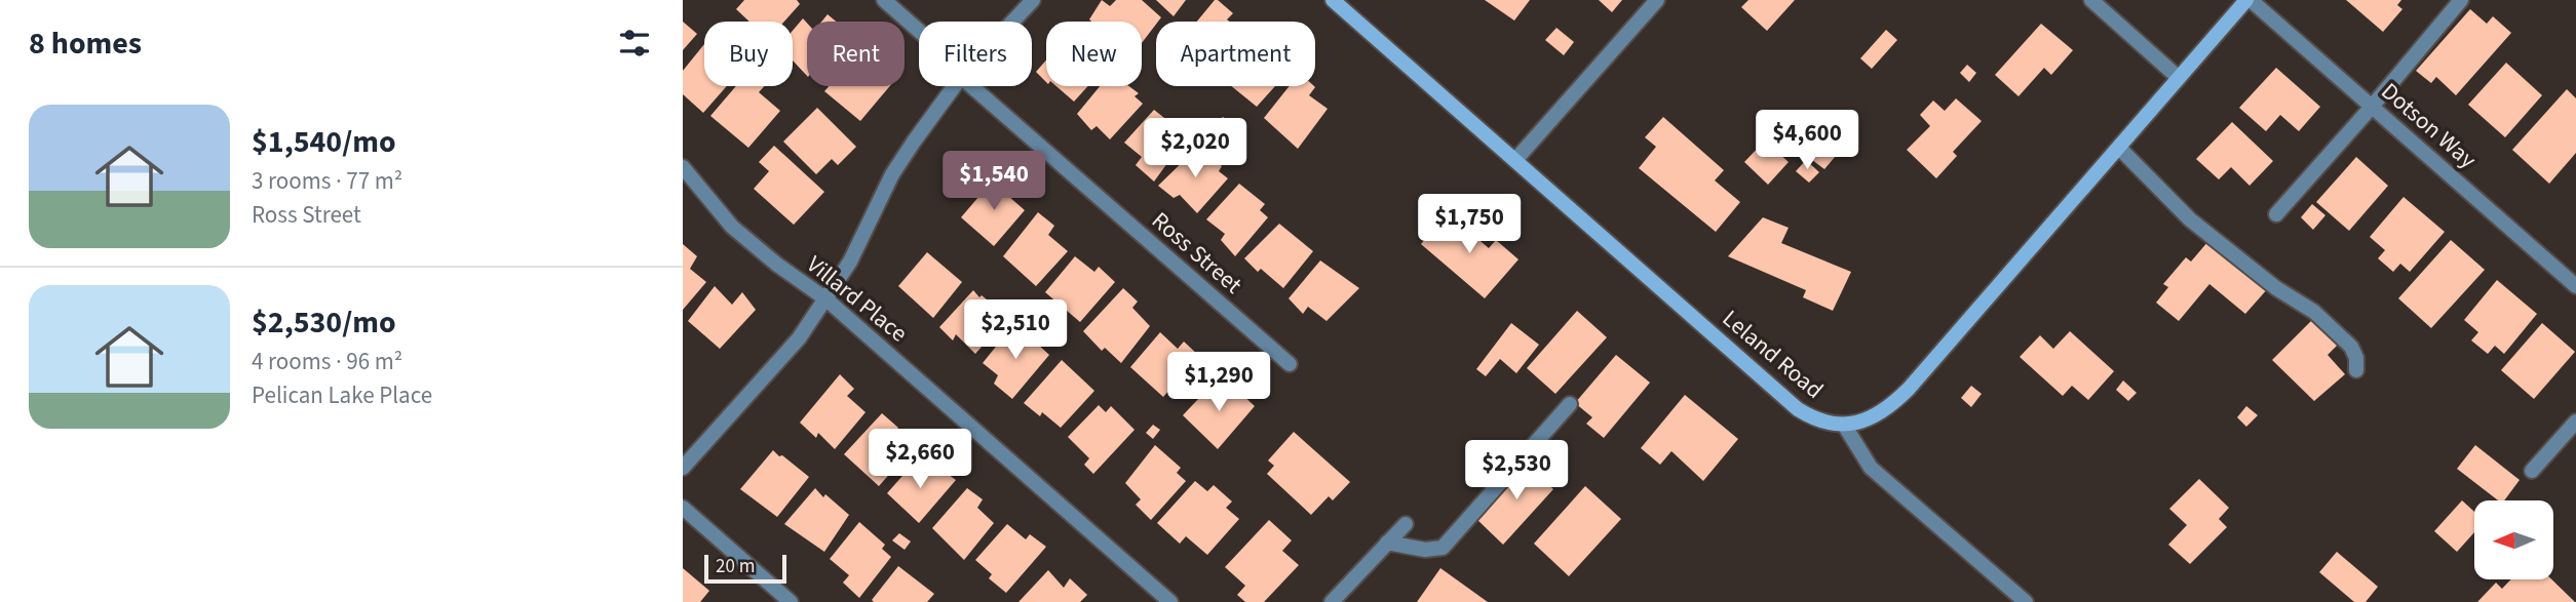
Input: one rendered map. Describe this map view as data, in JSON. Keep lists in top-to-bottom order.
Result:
{
  "streets": {
    "street": [
      "Dotson Way",
      "Ross Street",
      "Villard Place",
      "Leland Road"
    ]
  },
  "scale_bar": "20 m",
  "north": "left",
  "page": {
    "heading": "8 homes",
    "chip": [
      "Buy",
      "Rent",
      "Filters",
      "New",
      "Apartment"
    ],
    "list": [
      {
        "name": "$1,540/mo",
        "note": "3 rooms · 77 m² · Ross Street"
      },
      {
        "name": "$2,530/mo",
        "note": "4 rooms · 96 m² · Pelican Lake Place"
      }
    ],
    "price": [
      "$4,600",
      "$2,020",
      "$1,540",
      "$1,750",
      "$2,510",
      "$1,290",
      "$2,660",
      "$2,530"
    ],
    "scale": "20 m"
  }
}
